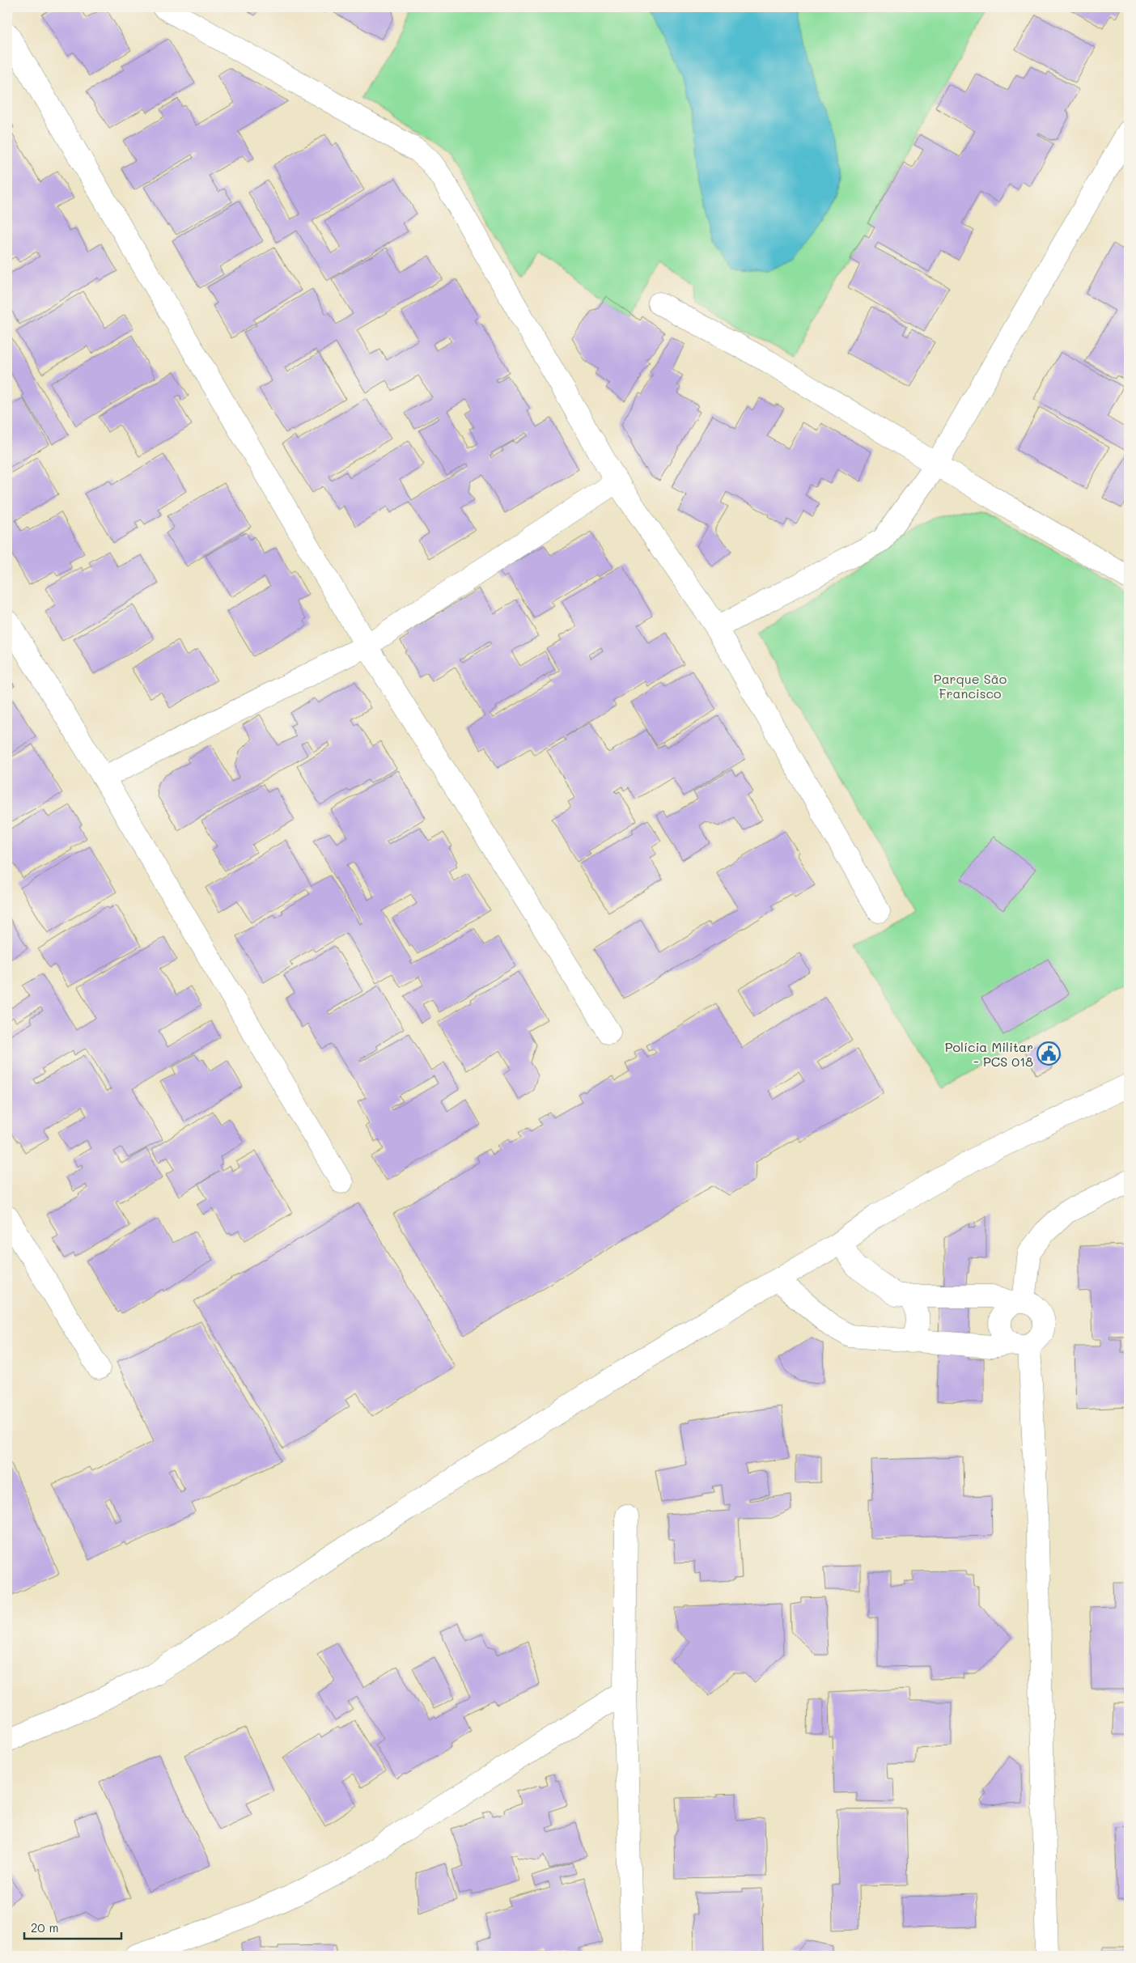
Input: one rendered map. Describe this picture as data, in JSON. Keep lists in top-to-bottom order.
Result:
{
  "parks": ["Parque São Francisco"],
  "places": {
    "public building": ["Polícia Militar - PCS 018"]
  },
  "scale_bar": "20 m"
}
